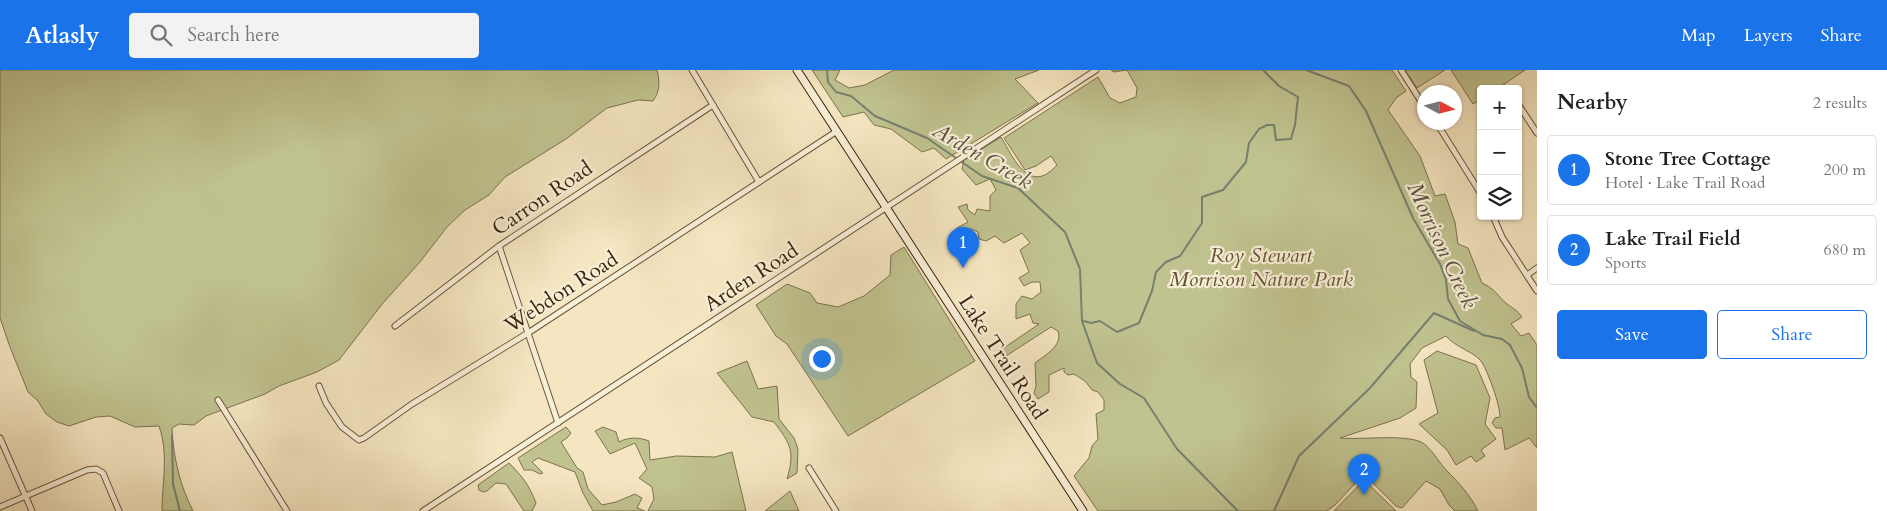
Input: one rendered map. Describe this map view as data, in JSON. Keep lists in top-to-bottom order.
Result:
{
  "streets": {
    "street": [
      "Carron Road",
      "Arden Road",
      "Webdon Road",
      "Lake Trail Road"
    ]
  },
  "crossings": [
    ["Arden Road", "Lake Trail Road"],
    ["Webdon Road", "Lake Trail Road"]
  ],
  "water": ["Arden Creek", "Morrison Creek"],
  "parks": ["Roy Stewart Morrison Nature Park"],
  "north": "right",
  "page": {
    "header": "Atlasly",
    "search": "Search here",
    "nav": ["Map", "Layers", "Share"],
    "heading": ["Nearby", "2 results"],
    "map_buttons": ["+", "−"],
    "list": [
      {
        "mark": "1",
        "name": "Stone Tree Cottage",
        "note": "Hotel · Lake Trail Road",
        "value": "200 m"
      },
      {
        "mark": "2",
        "name": "Lake Trail Field",
        "note": "Sports",
        "value": "680 m"
      }
    ],
    "pins": ["1", "2"],
    "buttons": ["Save", "Share"]
  }
}
